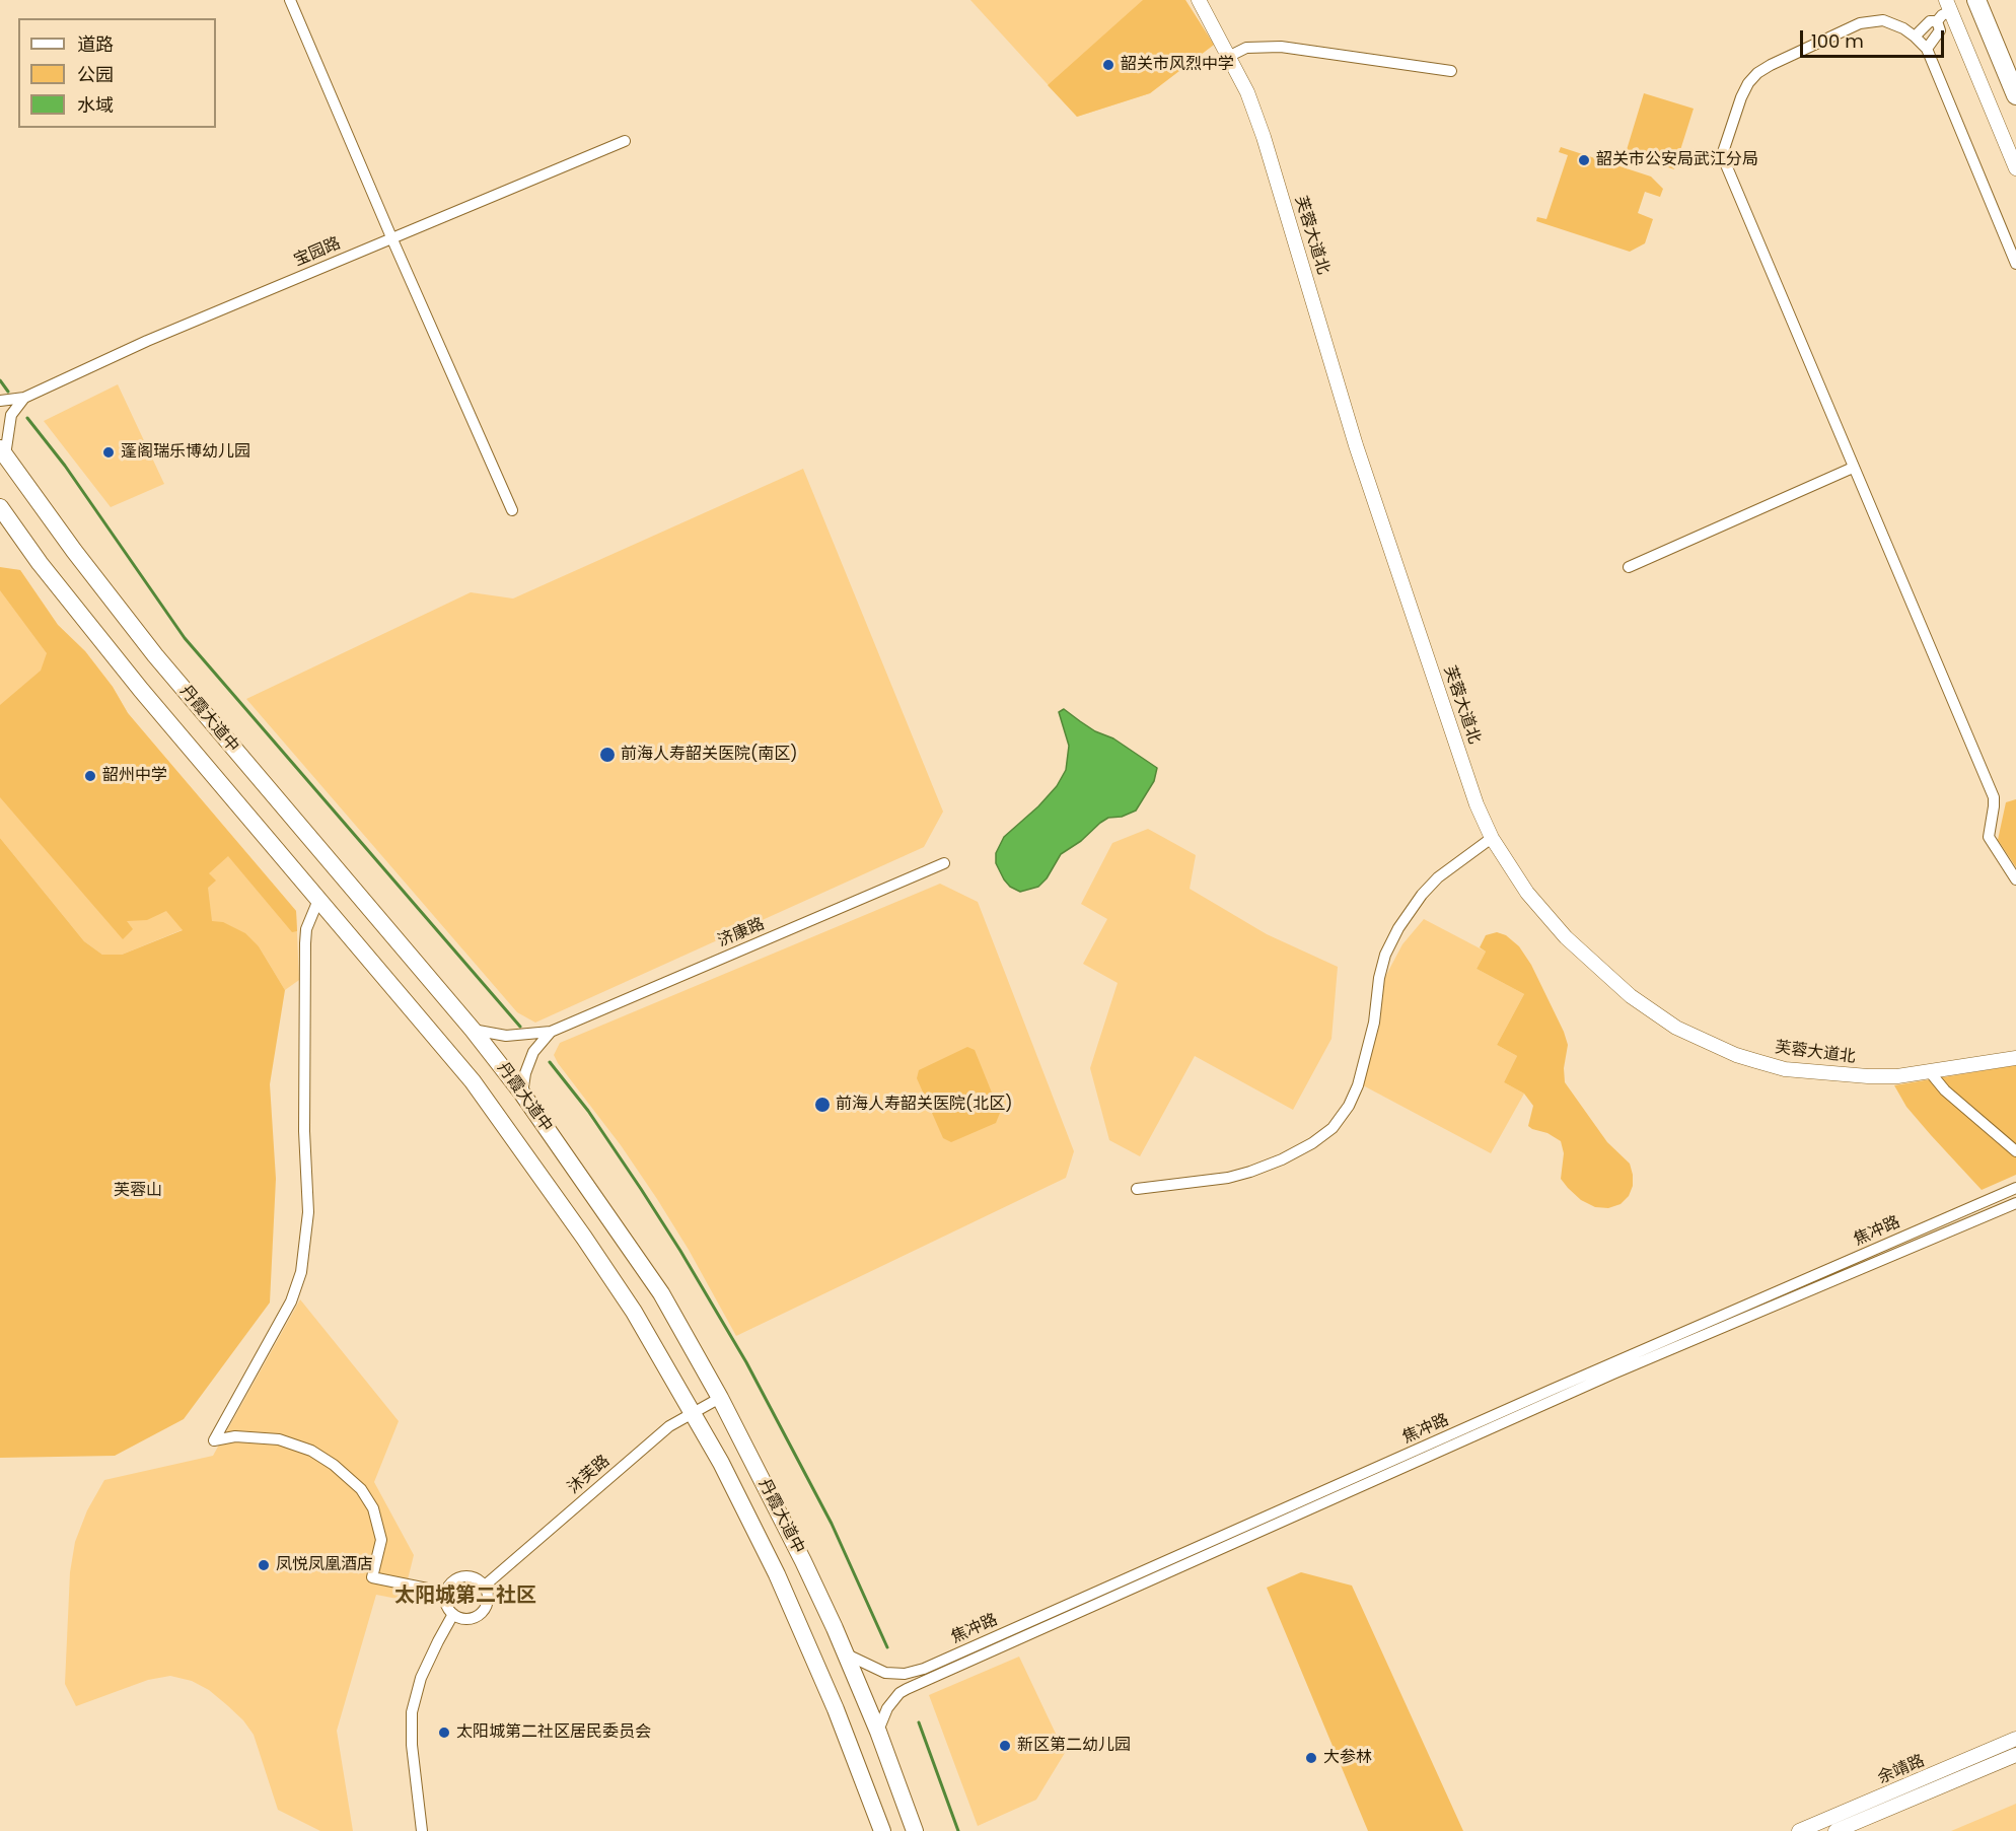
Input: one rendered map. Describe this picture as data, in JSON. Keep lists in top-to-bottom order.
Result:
{
  "streets": {
    "main road": ["芙蓉大道北", "丹霞大道中", "余靖路"],
    "street": [
      "宝园路",
      "济康路",
      "焦冲路",
      "沐芙路"
    ]
  },
  "crossings": [
    ["丹霞大道中", "济康路"],
    ["丹霞大道中", "焦冲路"],
    ["丹霞大道中", "沐芙路"]
  ],
  "districts": ["太阳城第二社区"],
  "parks": ["芙蓉山"],
  "places": [
    "韶关市风烈中学",
    "韶关市公安局武江分局",
    "蓬阁瑞乐博幼儿园",
    "前海人寿韶关医院(南区)",
    "韶州中学",
    "前海人寿韶关医院(北区)",
    "凤悦凤凰酒店",
    "太阳城第二社区居民委员会",
    "新区第二幼儿园",
    "大参林"
  ],
  "legend": ["道路", "公园", "水域"],
  "scale_bar": "100 m"
}
